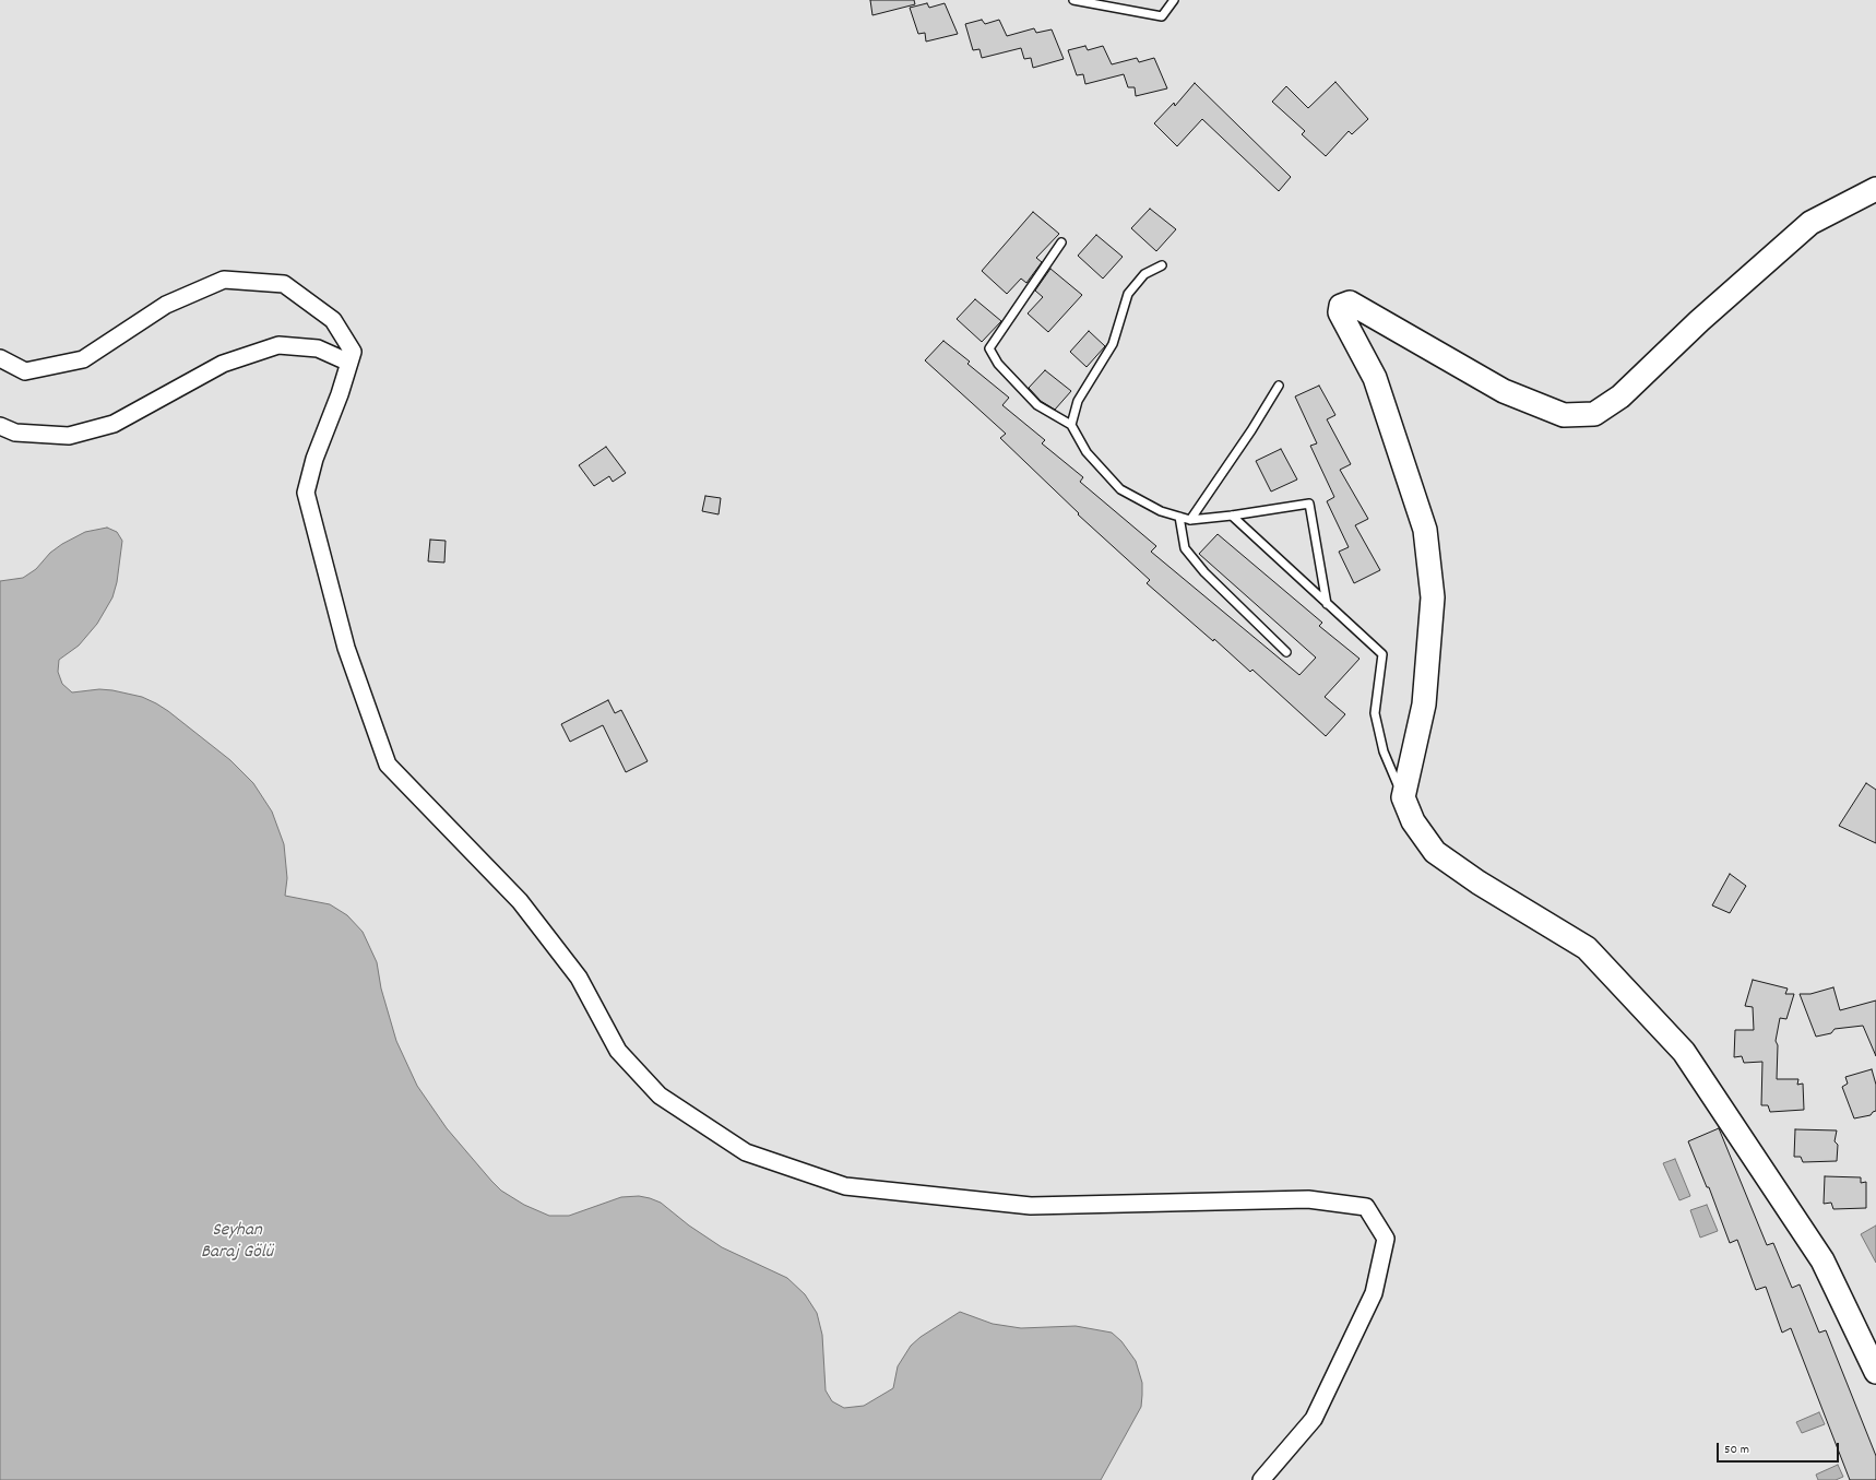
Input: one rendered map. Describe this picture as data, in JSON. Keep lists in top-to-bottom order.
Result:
{
  "water": ["Seyhan Baraj Gölü"],
  "scale_bar": "50 m"
}
